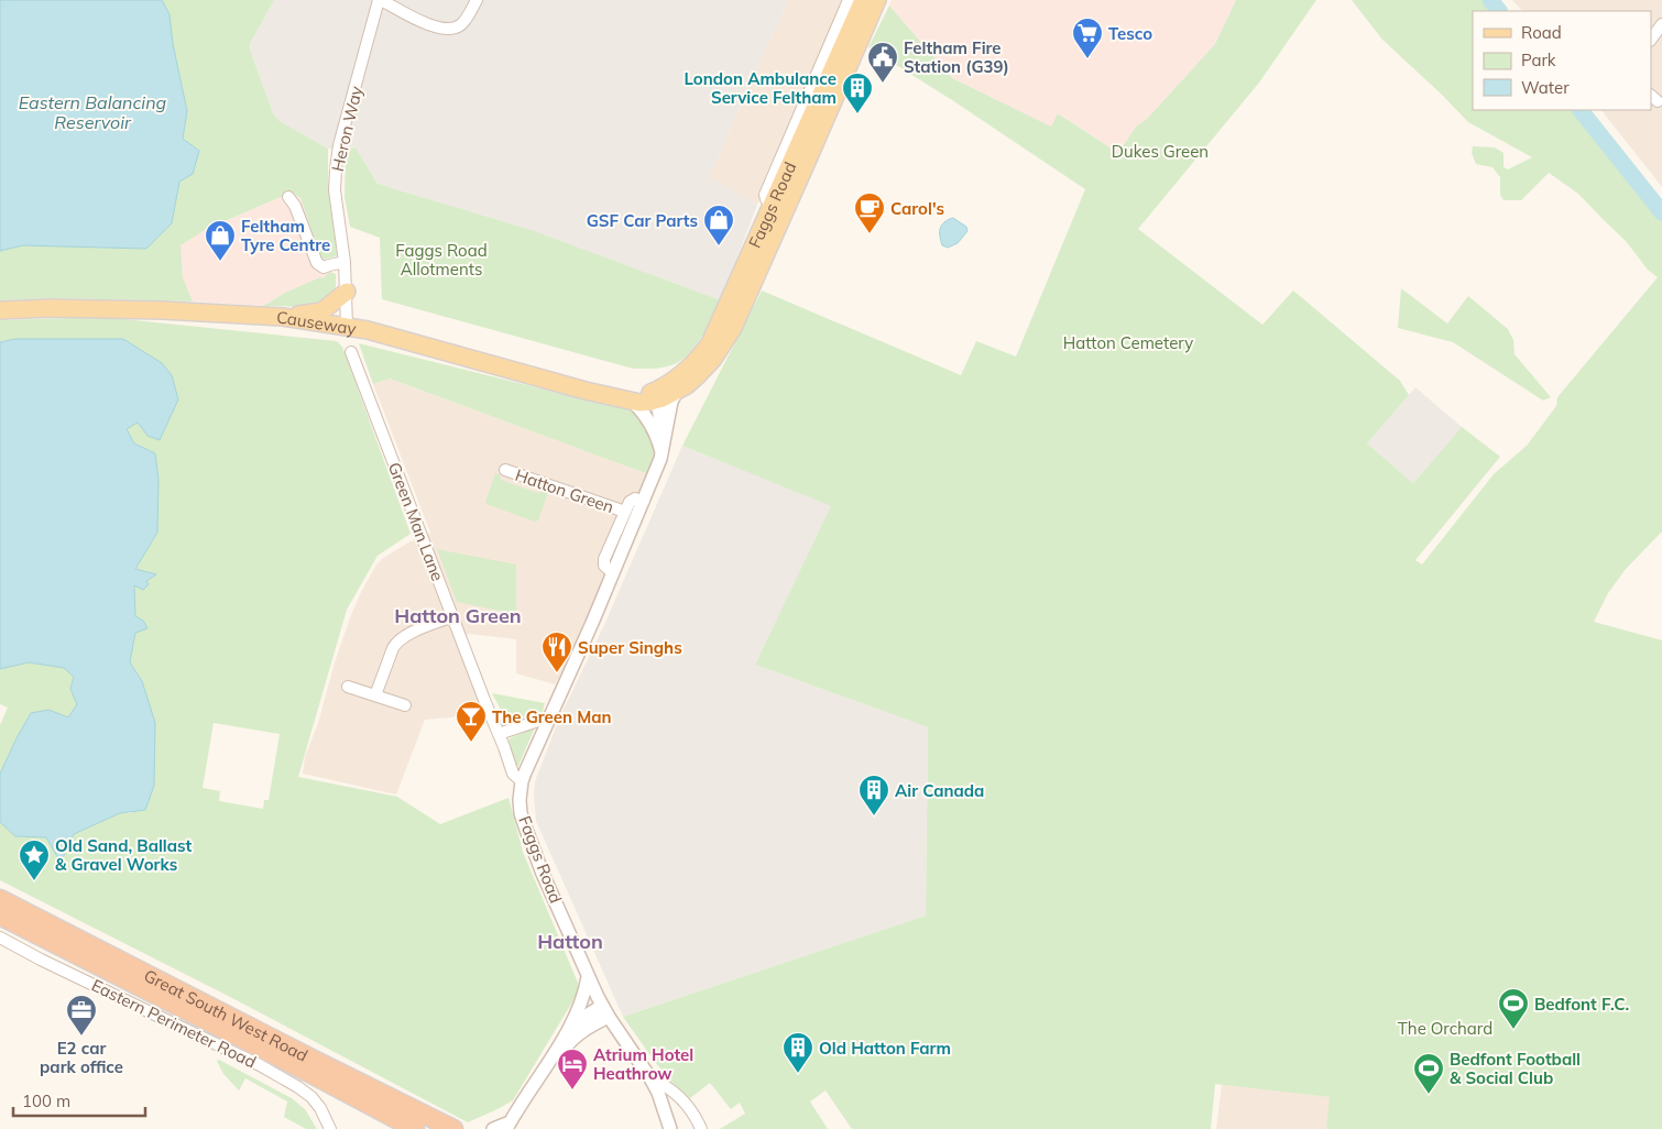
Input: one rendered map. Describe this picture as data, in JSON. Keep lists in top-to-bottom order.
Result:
{
  "streets": {
    "highway": ["Great South West Road"],
    "main road": ["Faggs Road", "Causeway"],
    "street": [
      "Heron Way",
      "Hatton Green",
      "Green Man Lane",
      "Eastern Perimeter Road"
    ]
  },
  "crossings": [
    ["Heron Way", "Causeway"],
    ["Faggs Road", "Causeway"],
    ["Faggs Road", "Green Man Lane"]
  ],
  "districts": ["Hatton Green", "Hatton"],
  "water": ["Eastern Balancing Reservoir"],
  "parks": [
    "Dukes Green",
    "Faggs Road Allotments",
    "Hatton Cemetery",
    "The Orchard"
  ],
  "places": {
    "supermarket": ["Tesco"],
    "public building": ["Feltham Fire Station (G39)"],
    "building": ["London Ambulance Service Feltham", "Air Canada", "Old Hatton Farm"],
    "cafe": ["Carol's"],
    "shop": ["GSF Car Parts", "Feltham Tyre Centre"],
    "restaurant": ["Super Singhs"],
    "bar": ["The Green Man"],
    "place": ["Old Sand, Ballast & Gravel Works"],
    "sports": ["Bedfont F.C.", "Bedfont Football & Social Club"],
    "office": ["E2 car park office"],
    "hotel": ["Atrium Hotel Heathrow"]
  },
  "legend": ["Road", "Park", "Water"],
  "scale_bar": "100 m"
}
